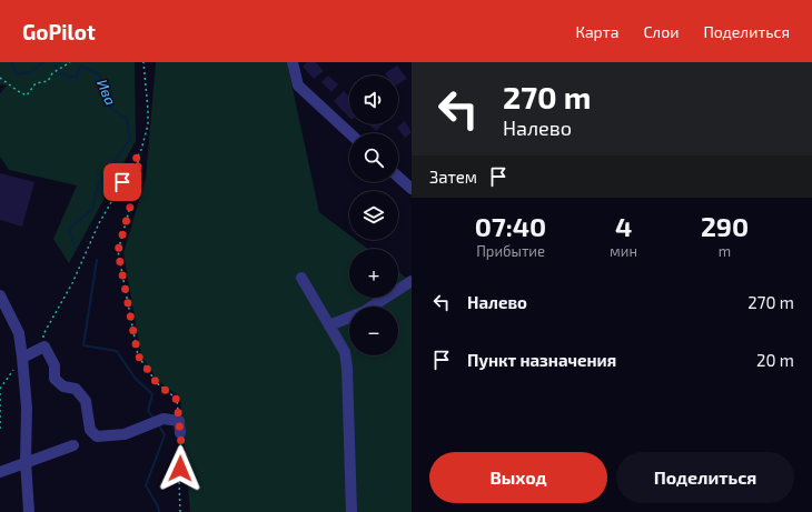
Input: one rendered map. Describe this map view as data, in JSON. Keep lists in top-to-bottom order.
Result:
{
  "water": ["Ива"],
  "page": {
    "header": "GoPilot",
    "nav": ["Карта", "Слои", "Поделиться"],
    "turn": ["270 m", "Налево"],
    "map_buttons": ["+", "−"],
    "then": "Затем",
    "eta": [
      "07:40",
      "Прибытие",
      "4",
      "мин",
      "290",
      "m"
    ],
    "list": [
      {
        "name": "Налево",
        "value": "270 m"
      },
      {
        "name": "Пункт назначения",
        "value": "20 m"
      }
    ],
    "buttons": ["Выход", "Поделиться"]
  }
}
